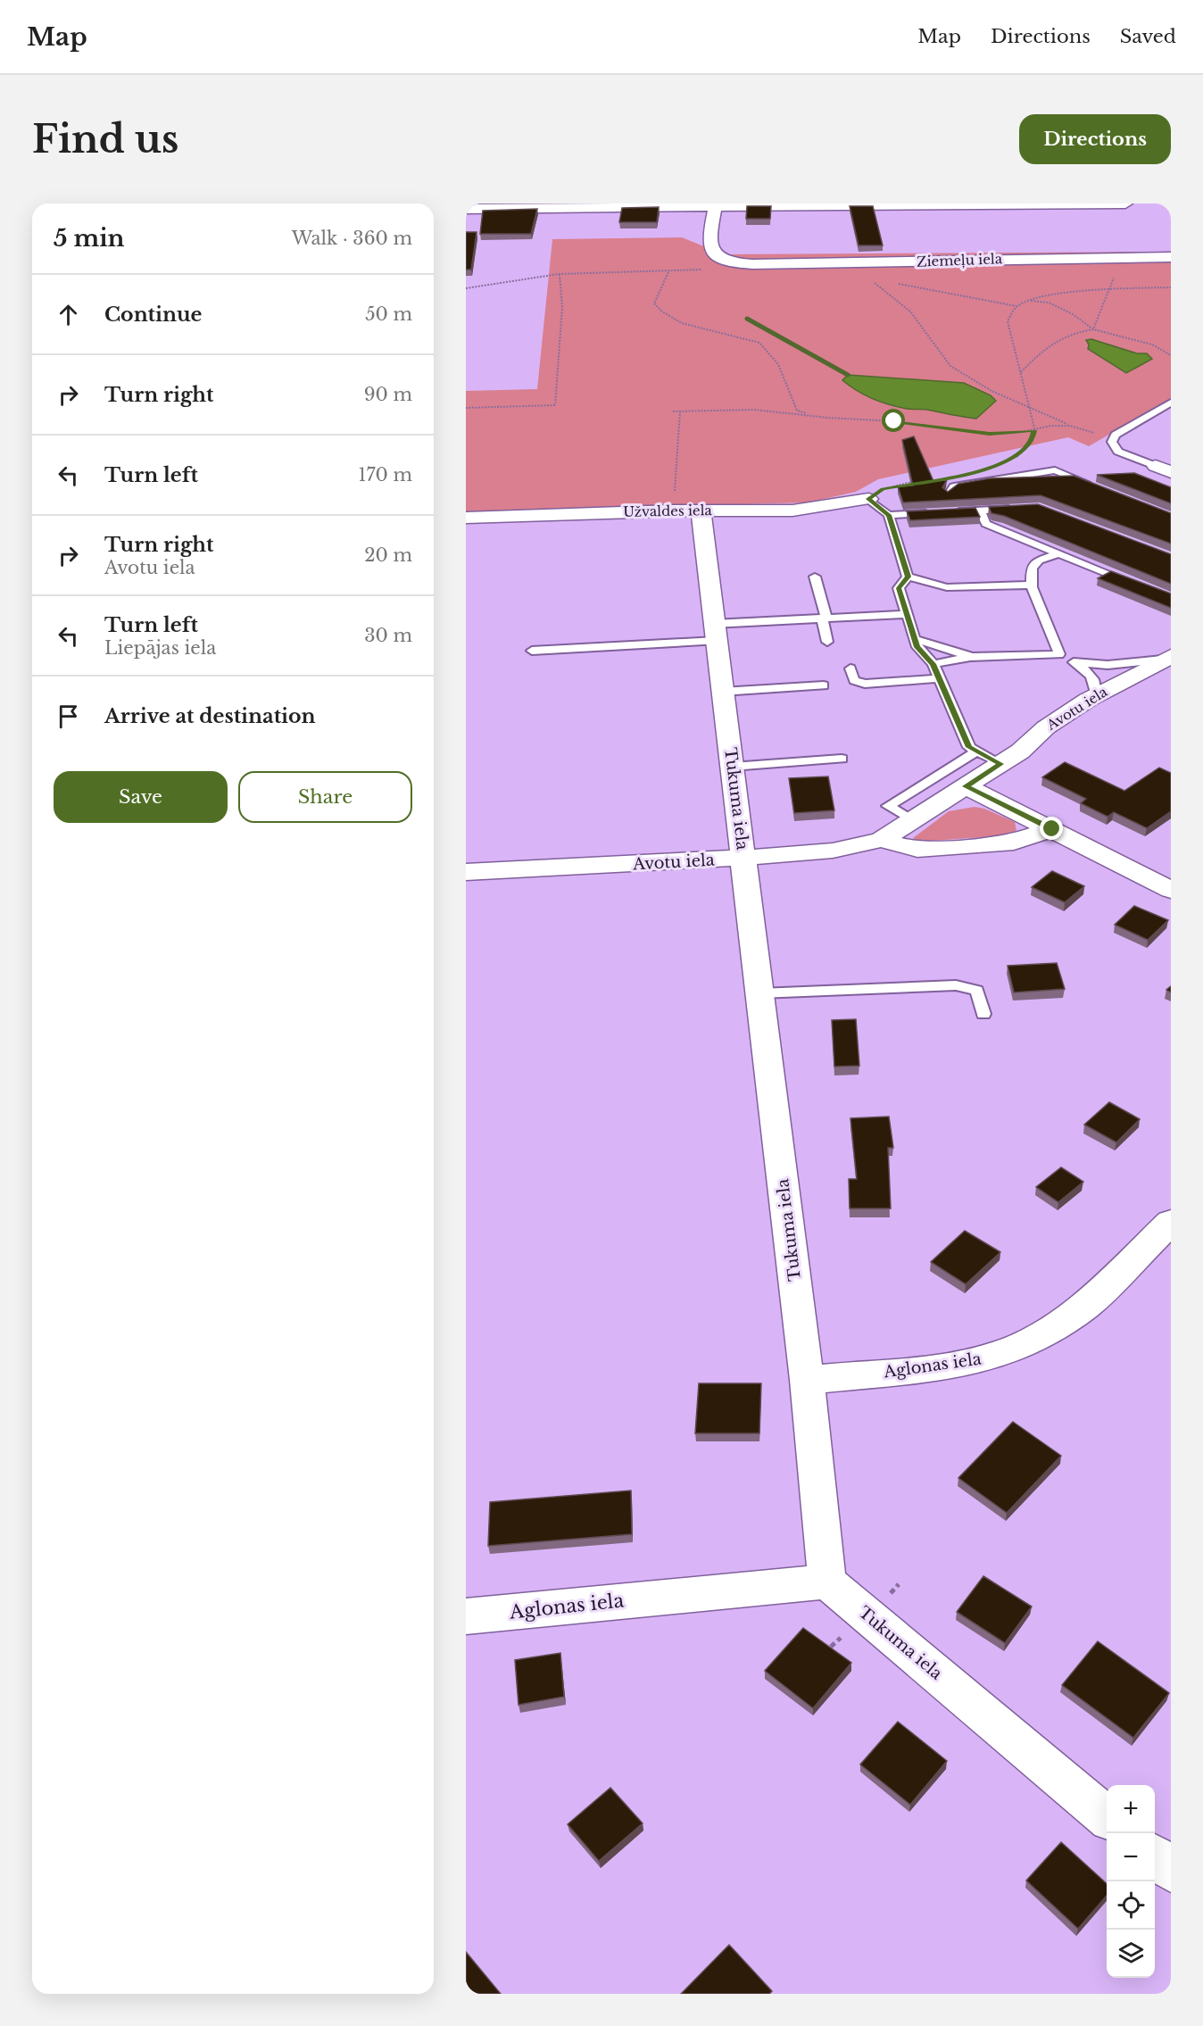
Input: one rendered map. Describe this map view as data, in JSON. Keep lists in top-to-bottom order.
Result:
{
  "streets": {
    "street": [
      "Ziemeļu iela",
      "Užvaldes iela",
      "Avotu iela",
      "Tukuma iela",
      "Aglonas iela"
    ]
  },
  "crossings": [
    ["Užvaldes iela", "Tukuma iela"],
    ["Avotu iela", "Tukuma iela"],
    ["Tukuma iela", "Aglonas iela"]
  ],
  "page": {
    "header": "Map",
    "nav": ["Map", "Directions", "Saved"],
    "buttons": [
      "Directions",
      ["Save", "Share"]
    ],
    "title": "Find us",
    "heading": ["5 min", "Walk · 360 m"],
    "list": [
      ["Continue", "50 m"],
      ["Turn right", "90 m"],
      ["Turn left", "170 m"],
      ["Turn right", "Avotu iela", "20 m"],
      ["Turn left", "Liepājas iela", "30 m"],
      "Arrive at destination"
    ],
    "map_buttons": ["+", "−"]
  }
}
